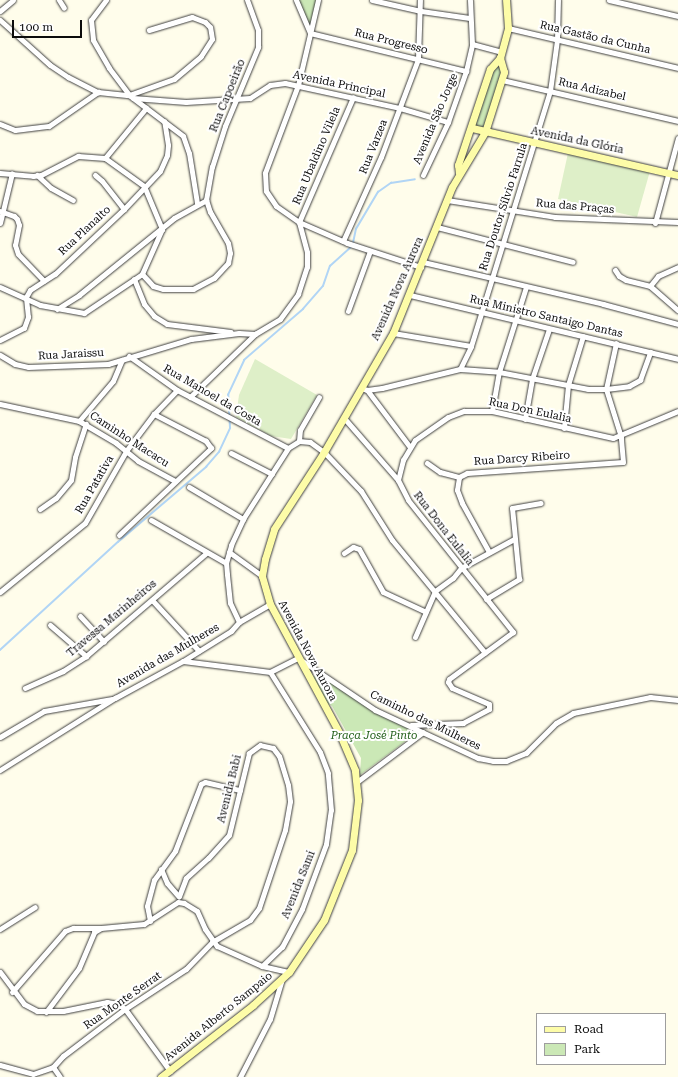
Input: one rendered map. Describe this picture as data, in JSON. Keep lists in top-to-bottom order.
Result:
{
  "streets": {
    "street": [
      "Rua Gastão da Cunha",
      "Rua Progresso",
      "Avenida Principal",
      "Rua Adizabel",
      "Rua Capoeirão",
      "Avenida São Jorge",
      "Avenida da Glória",
      "Rua Varzea",
      "Rua Ubaldino Vilela",
      "Rua Doutor Sílvio Farrula",
      "Rua das Praças",
      "Rua Planalto",
      "Avenida Nova Aurora",
      "Rua Ministro Santaigo Dantas",
      "Rua Jaraissu",
      "Rua Manoel da Costa",
      "Rua Don Eulalia",
      "Caminho Macacu",
      "Rua Darcy Ribeiro",
      "Rua Patativa",
      "Rua Dona Eulalia",
      "Travessa Marinheiros",
      "Avenida das Mulheres",
      "Caminho das Mulheres",
      "Avenida Babi",
      "Avenida Sami",
      "Rua Monte Serrat",
      "Avenida Alberto Sampaio"
    ]
  },
  "crossings": [
    ["Rua Gastão da Cunha", "Rua Doutor Sílvio Farrula"],
    ["Rua Gastão da Cunha", "Avenida Nova Aurora"],
    ["Rua Progresso", "Avenida São Jorge"],
    ["Rua Progresso", "Rua Varzea"],
    ["Avenida Principal", "Rua Capoeirão"],
    ["Avenida Principal", "Avenida São Jorge"],
    ["Avenida Principal", "Rua Varzea"],
    ["Avenida Principal", "Rua Ubaldino Vilela"],
    ["Rua Adizabel", "Rua Doutor Sílvio Farrula"],
    ["Rua Adizabel", "Avenida Nova Aurora"],
    ["Avenida da Glória", "Rua Doutor Sílvio Farrula"],
    ["Avenida da Glória", "Avenida Nova Aurora"],
    ["Rua Doutor Sílvio Farrula", "Rua das Praças"],
    ["Rua Doutor Sílvio Farrula", "Rua Ministro Santaigo Dantas"],
    ["Rua das Praças", "Avenida Nova Aurora"],
    ["Avenida Nova Aurora", "Rua Ministro Santaigo Dantas"],
    ["Avenida Nova Aurora", "Rua Dona Eulalia"],
    ["Avenida Nova Aurora", "Avenida das Mulheres"],
    ["Avenida Nova Aurora", "Caminho das Mulheres"],
    ["Avenida Nova Aurora", "Avenida Alberto Sampaio"],
    ["Rua Jaraissu", "Rua Manoel da Costa"],
    ["Rua Manoel da Costa", "Rua Patativa"],
    ["Rua Don Eulalia", "Rua Darcy Ribeiro"],
    ["Rua Don Eulalia", "Rua Dona Eulalia"],
    ["Caminho Macacu", "Rua Patativa"],
    ["Avenida Babi", "Rua Monte Serrat"]
  ],
  "parks": ["Praça José Pinto"],
  "legend": ["Road", "Park"],
  "scale_bar": "100 m"
}
